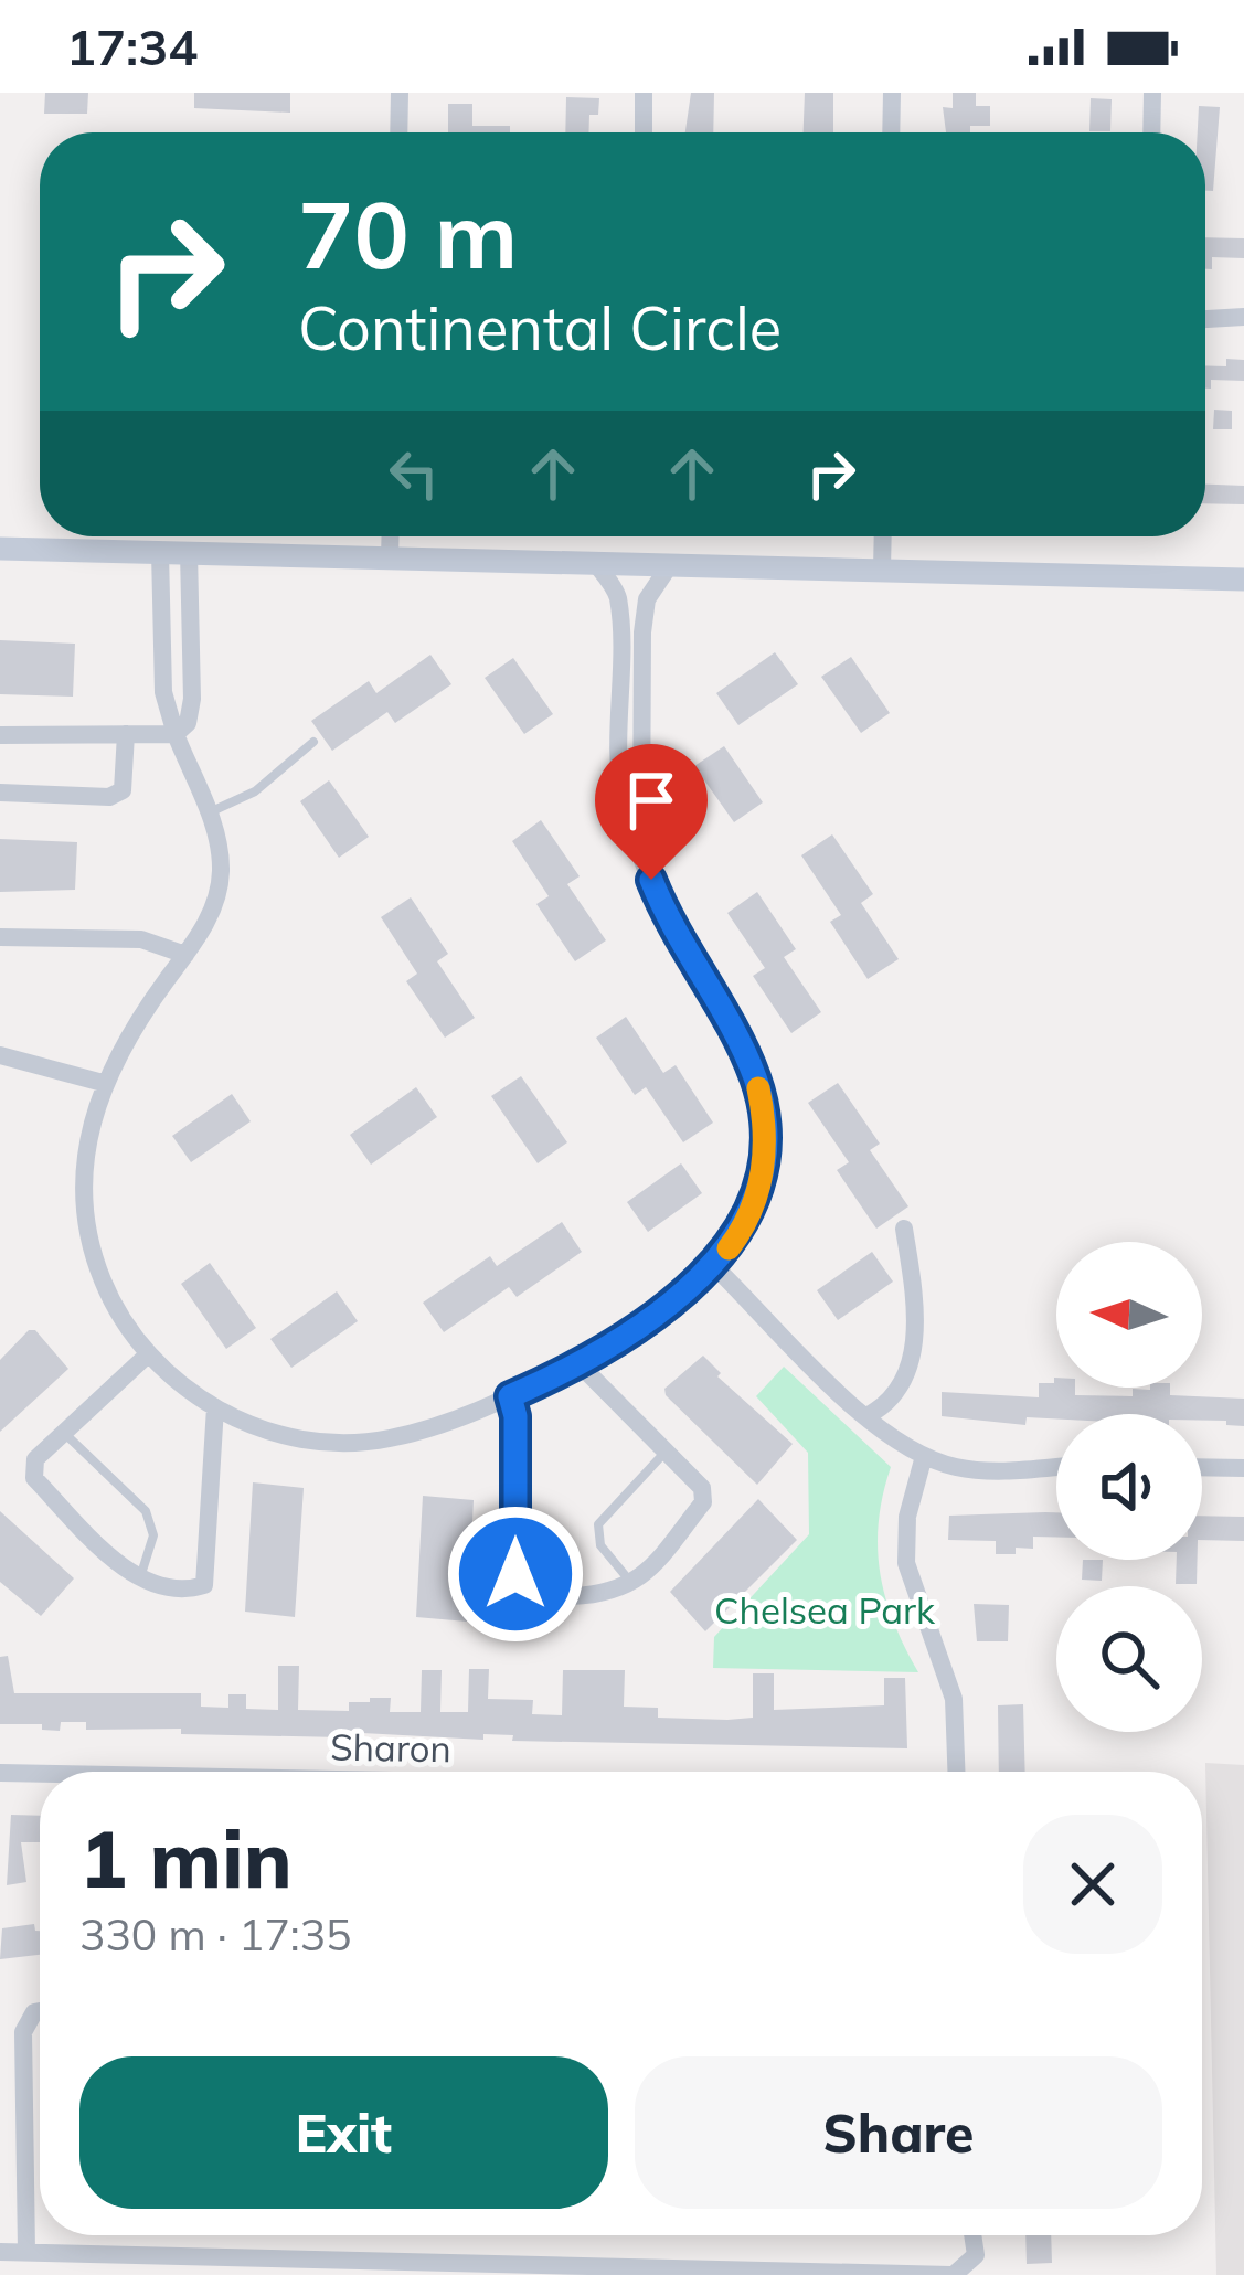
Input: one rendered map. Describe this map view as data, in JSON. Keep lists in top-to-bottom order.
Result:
{
  "streets": {
    "street": ["Sharon"]
  },
  "parks": ["Chelsea Park"],
  "north": "left",
  "page": {
    "status": "17:34",
    "turn": ["70 m", "Continental Circle"],
    "heading": ["1 min", "330 m · 17:35"],
    "buttons": ["Exit", "Share"]
  }
}
